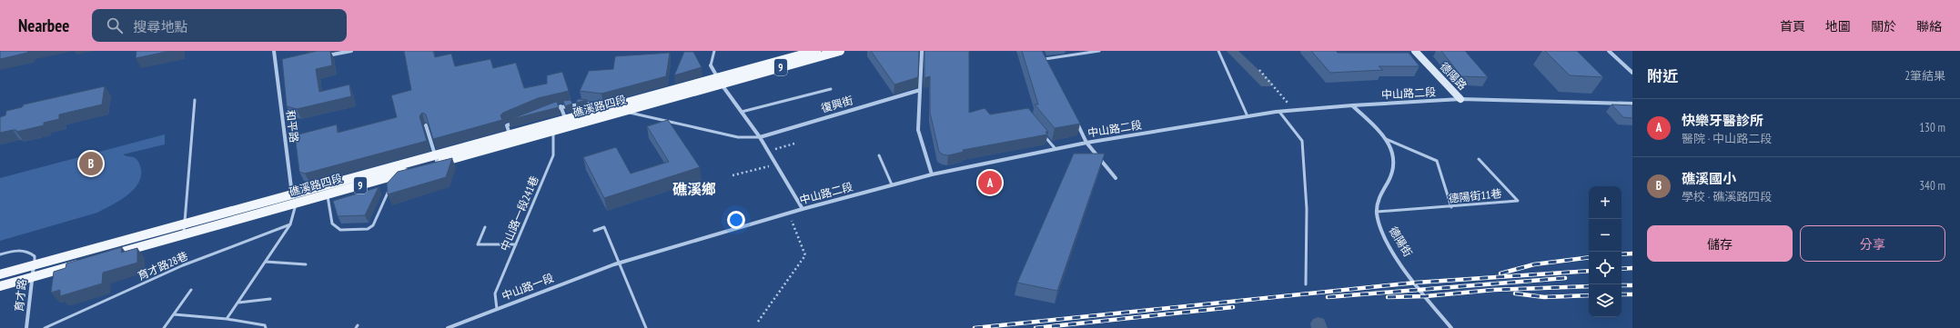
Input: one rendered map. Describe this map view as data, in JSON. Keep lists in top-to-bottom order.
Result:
{
  "streets": {
    "main road": ["9", "礁溪路四段"],
    "street": [
      "德陽路",
      "中山路二段",
      "復興街",
      "和平路",
      "德陽街",
      "中山路一段",
      "育才路"
    ],
    "lane": ["德陽街11巷", "中山路一段241巷", "育才路28巷"]
  },
  "crossings": [
    ["9", "礁溪路四段"],
    ["德陽路", "中山路二段"],
    ["中山路二段", "德陽街"],
    ["中山路二段", "中山路一段"],
    ["礁溪路四段", "和平路"],
    ["礁溪路四段", "中山路一段241巷"],
    ["礁溪路四段", "育才路"],
    ["德陽街11巷", "德陽街"],
    ["中山路一段241巷", "中山路一段"]
  ],
  "districts": ["礁溪鄉"],
  "page": {
    "header": "Nearbee",
    "search": "搜尋地點",
    "nav": [
      "首頁",
      "地圖",
      "關於",
      "聯絡"
    ],
    "heading": ["附近", "2筆結果"],
    "list": [
      {
        "mark": "A",
        "name": "快樂牙醫診所",
        "note": "醫院 · 中山路二段",
        "value": "130 m"
      },
      {
        "mark": "B",
        "name": "礁溪國小",
        "note": "學校 · 礁溪路四段",
        "value": "340 m"
      }
    ],
    "pins": ["B", "A"],
    "map_buttons": ["+", "−"],
    "buttons": ["儲存", "分享"]
  }
}
